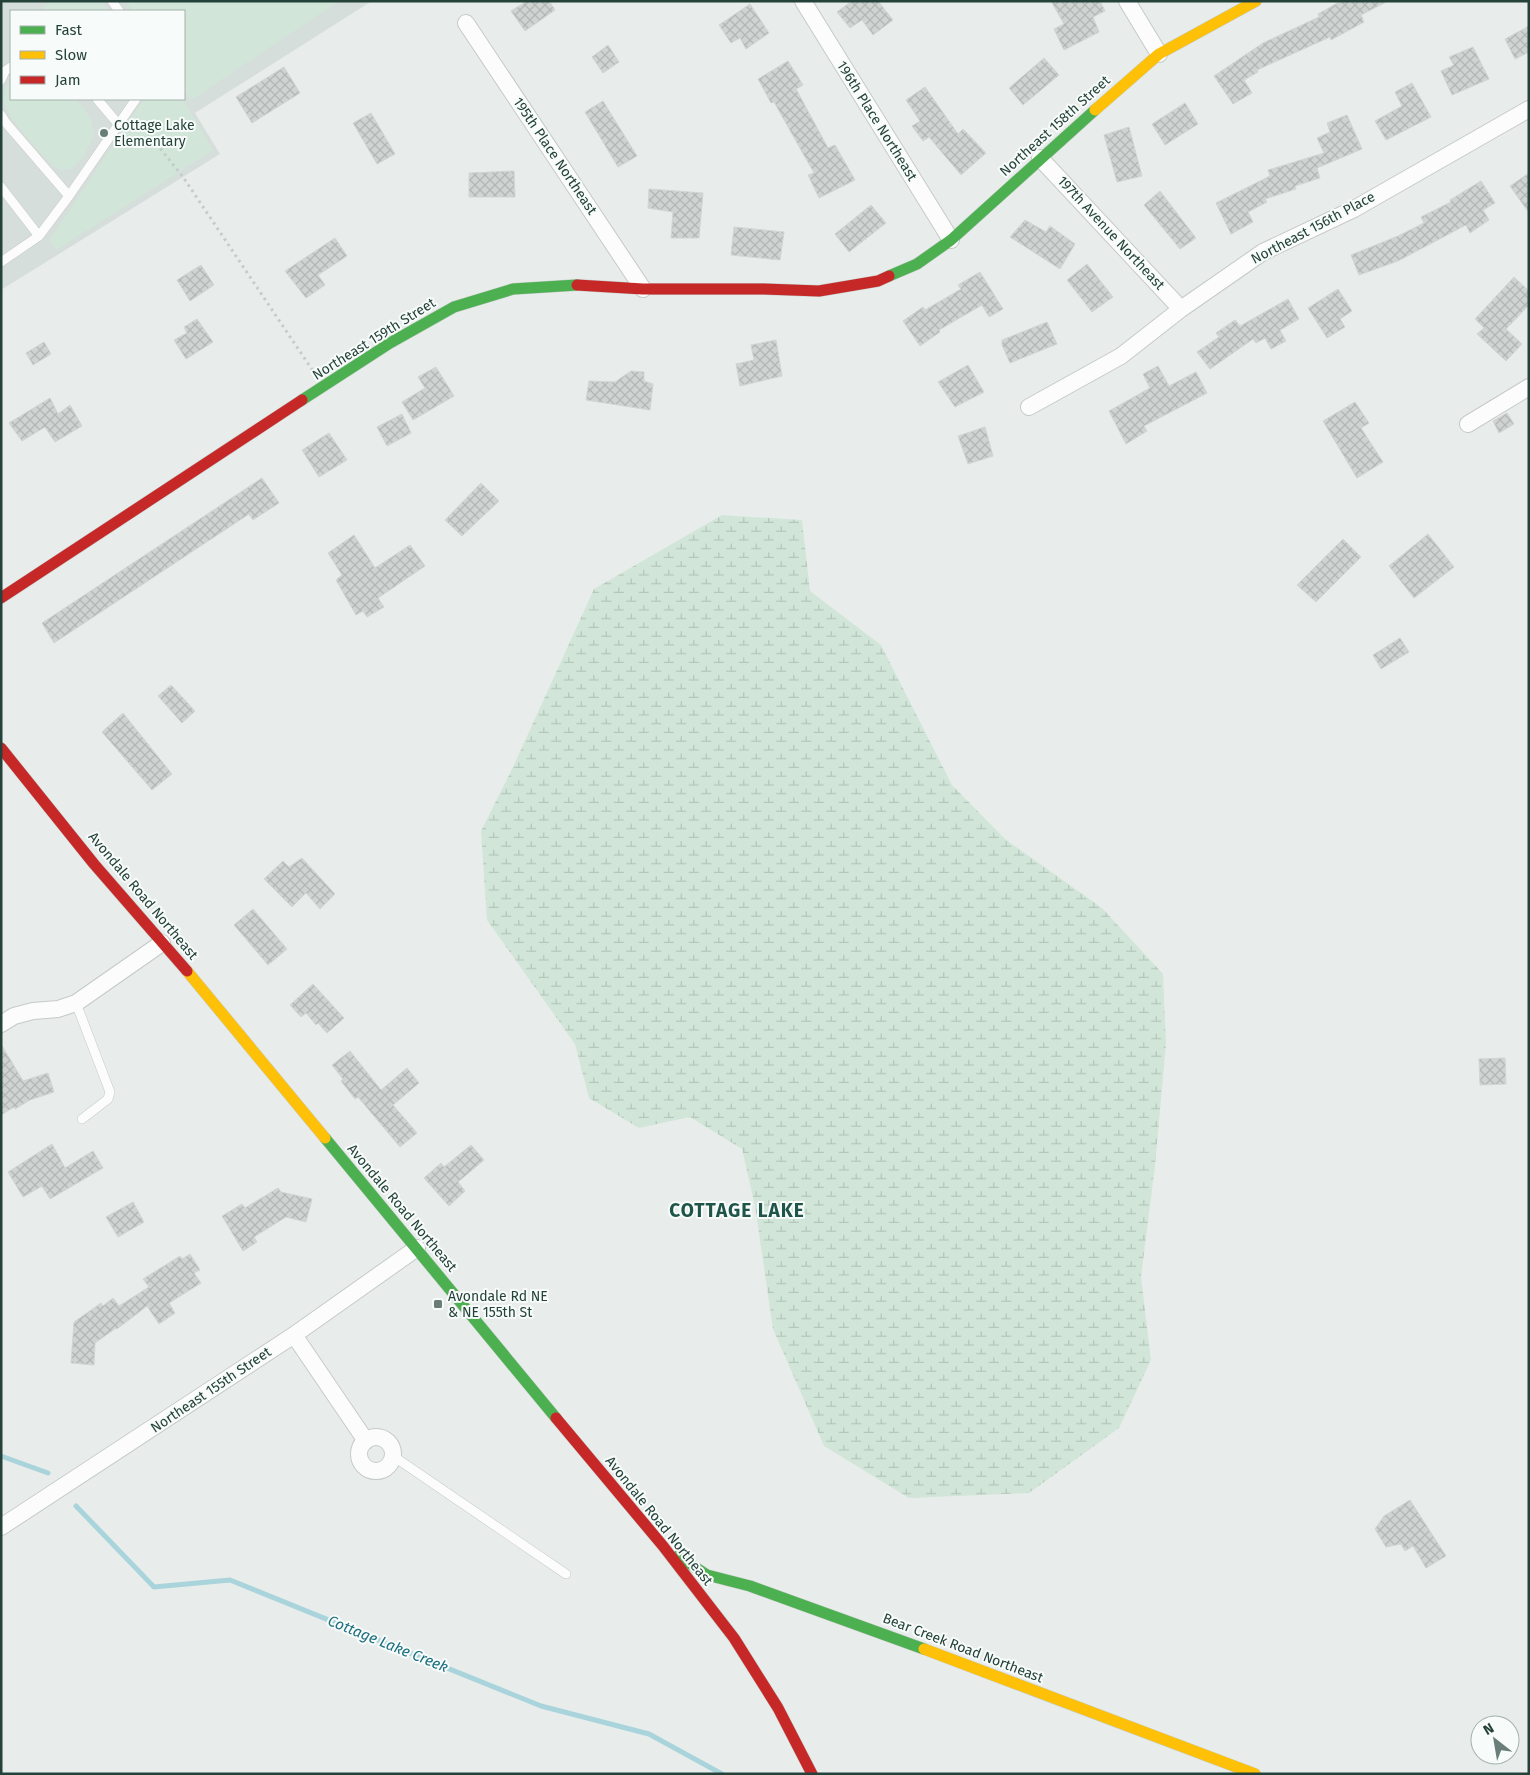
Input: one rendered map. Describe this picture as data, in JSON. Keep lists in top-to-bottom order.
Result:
{
  "streets": {
    "street": [
      "196th Place Northeast",
      "Northeast 158th Street",
      "195th Place Northeast",
      "Northeast 156th Place",
      "197th Avenue Northeast",
      "Northeast 159th Street",
      "Avondale Road Northeast",
      "Northeast 155th Street",
      "Bear Creek Road Northeast"
    ]
  },
  "crossings": [
    ["196th Place Northeast", "Northeast 158th Street"],
    ["Northeast 158th Street", "197th Avenue Northeast"],
    ["Northeast 158th Street", "Northeast 159th Street"],
    ["195th Place Northeast", "Northeast 159th Street"],
    ["Northeast 156th Place", "197th Avenue Northeast"],
    ["Avondale Road Northeast", "Northeast 155th Street"],
    ["Avondale Road Northeast", "Bear Creek Road Northeast"]
  ],
  "districts": ["COTTAGE LAKE"],
  "water": ["Cottage Lake Creek"],
  "places": {
    "other": ["Cottage Lake Elementary"],
    "transit": ["Avondale Rd NE & NE 155th St"]
  },
  "legend": ["Fast", "Slow", "Jam"],
  "north": "top left"
}
